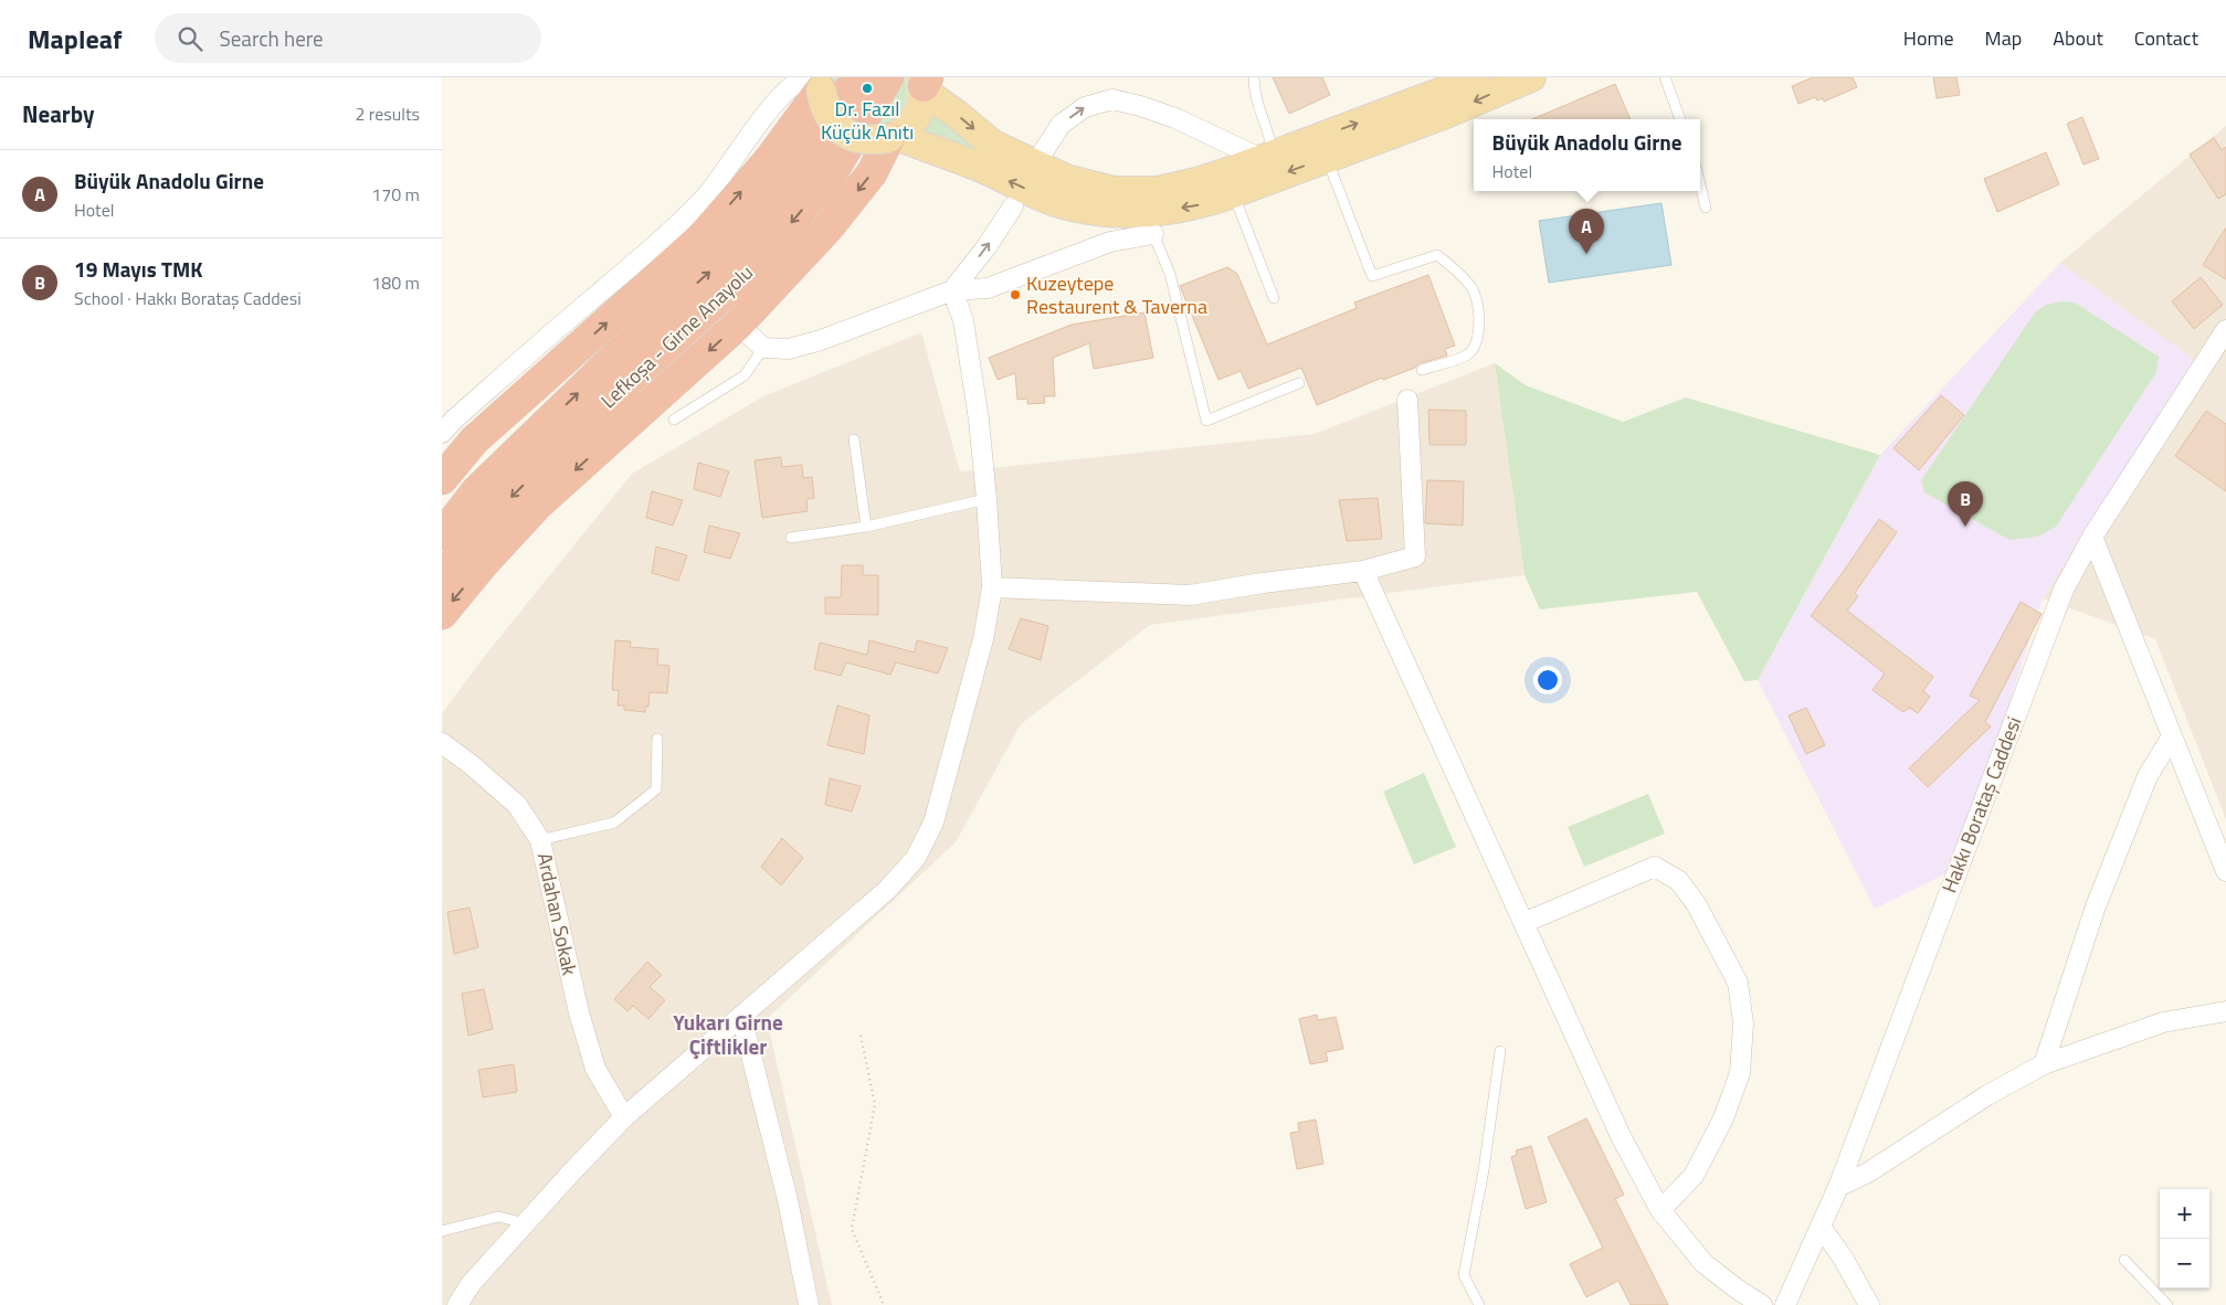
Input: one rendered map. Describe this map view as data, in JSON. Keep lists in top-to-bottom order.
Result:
{
  "streets": {
    "highway": ["Lefkoşa - Girne Anayolu"],
    "street": ["Hakkı Borataş Caddesi", "Ardahan Sokak"]
  },
  "districts": ["Yukarı Girne Çiftlikler"],
  "places": ["Dr. Fazıl Küçük Anıtı", "Kuzeytepe Restaurent & Taverna"],
  "page": {
    "header": "Mapleaf",
    "search": "Search here",
    "nav": [
      "Home",
      "Map",
      "About",
      "Contact"
    ],
    "heading": ["Nearby", "2 results"],
    "popup": ["Büyük Anadolu Girne", "Hotel"],
    "list": [
      {
        "mark": "A",
        "name": "Büyük Anadolu Girne",
        "note": "Hotel",
        "value": "170 m"
      },
      {
        "mark": "B",
        "name": "19 Mayıs TMK",
        "note": "School · Hakkı Borataş Caddesi",
        "value": "180 m"
      }
    ],
    "pins": ["A", "B"],
    "map_buttons": ["+", "−"]
  }
}
